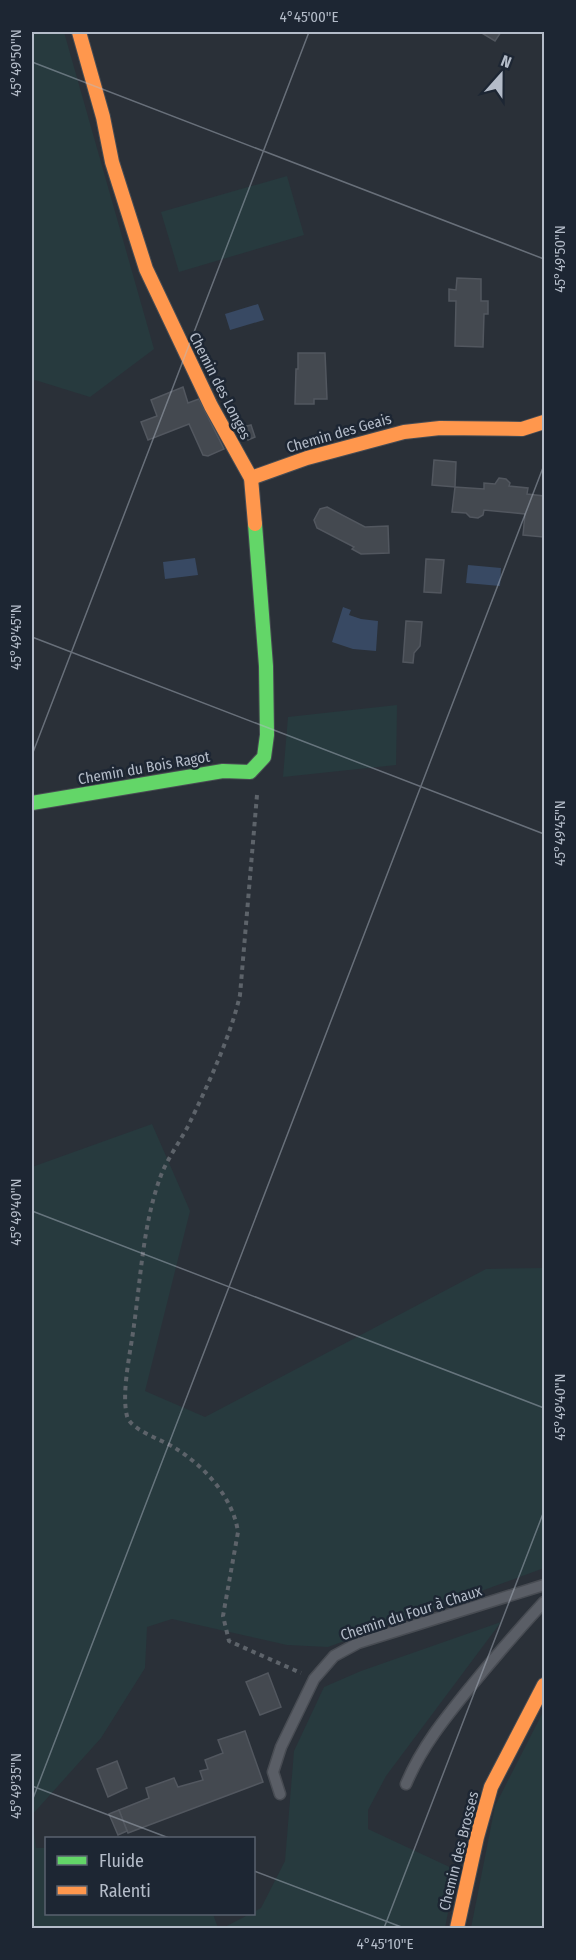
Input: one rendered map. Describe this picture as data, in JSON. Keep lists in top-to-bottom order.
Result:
{
  "streets": {
    "street": [
      "Chemin des Longes",
      "Chemin des Geais",
      "Chemin du Bois Ragot",
      "Chemin des Brosses"
    ],
    "lane": ["Chemin du Four à Chaux"]
  },
  "crossings": [
    ["Chemin des Longes", "Chemin des Geais"],
    ["Chemin des Longes", "Chemin du Bois Ragot"]
  ],
  "legend": ["Fluide", "Ralenti"],
  "north": "top",
  "coordinates": [
    "4°45'00\"E",
    "45°49'50\"N",
    "45°49'45\"N",
    "45°49'40\"N",
    "45°49'35\"N",
    "4°45'10\"E"
  ]
}
